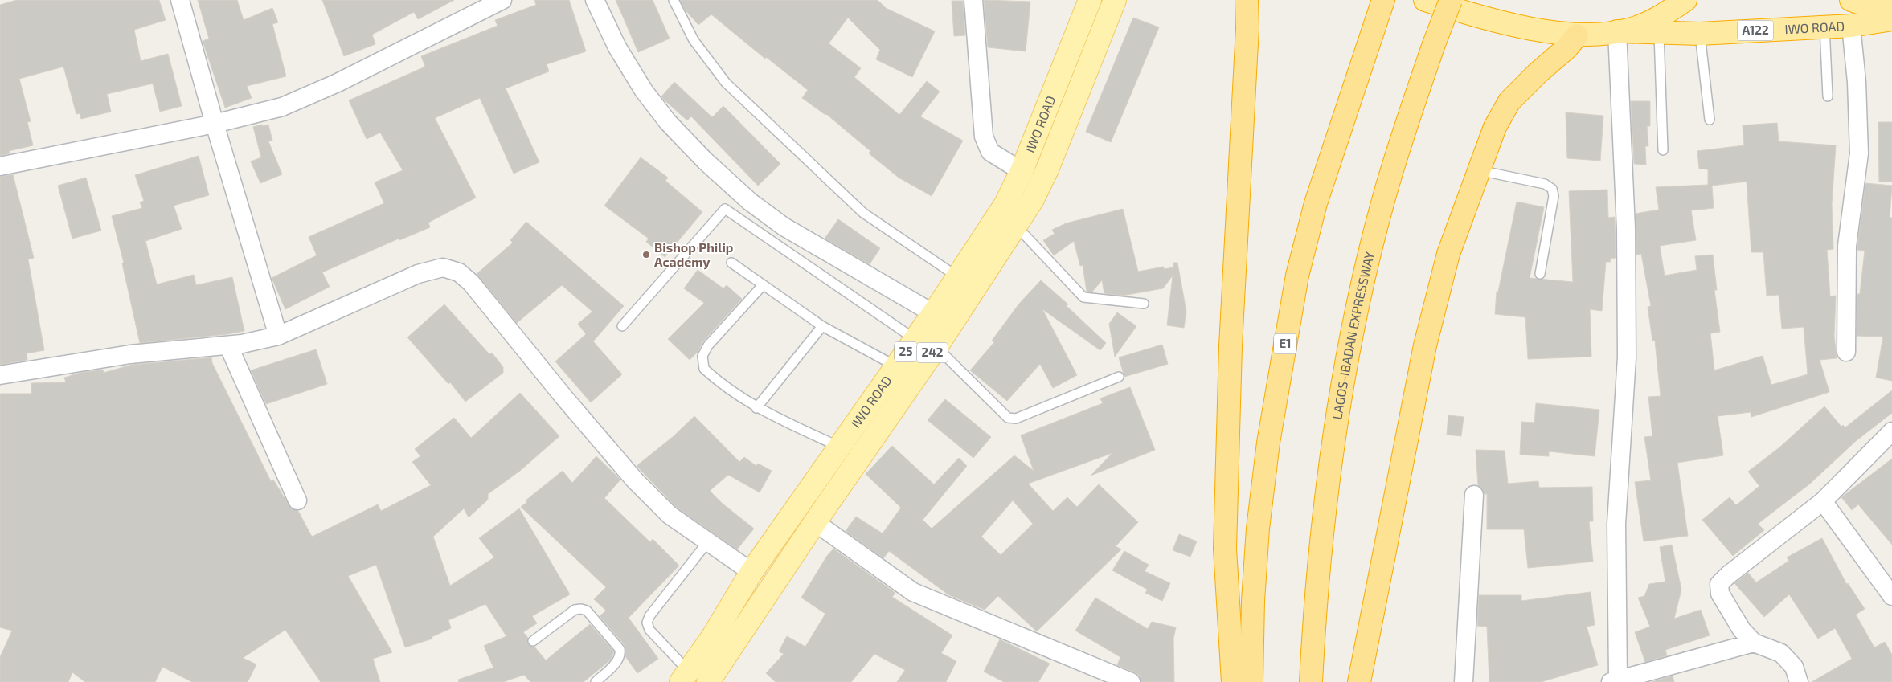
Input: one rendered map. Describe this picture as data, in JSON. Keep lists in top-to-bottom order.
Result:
{
  "streets": {
    "highway": [
      "IWO ROAD",
      "A122",
      "LAGOS-IBADAN EXPRESSWAY",
      "E1"
    ],
    "main road": ["25", "242"]
  },
  "crossings": [
    ["IWO ROAD", "A122"]
  ],
  "places": ["Bishop Philip Academy"]
}
